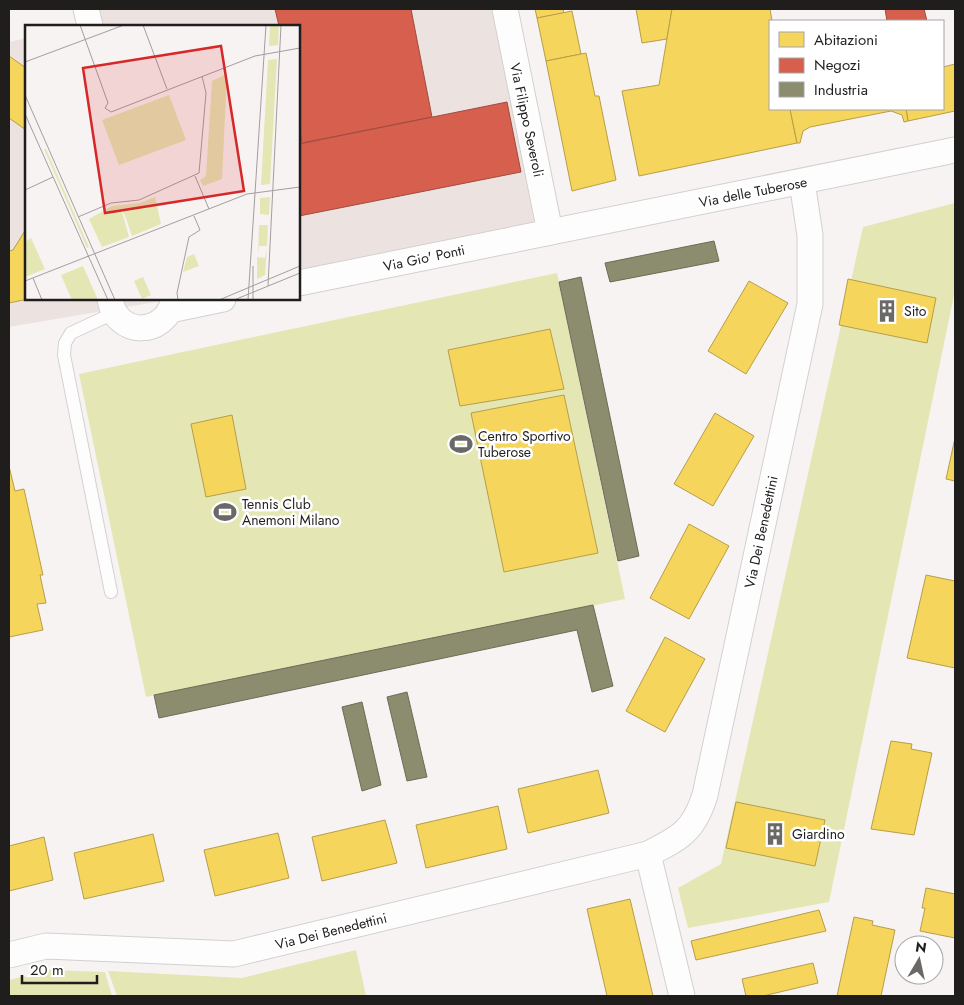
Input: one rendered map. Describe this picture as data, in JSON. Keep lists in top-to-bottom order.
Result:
{
  "streets": {
    "street": [
      "Via Filippo Severoli",
      "Via delle Tuberose",
      "Via Gio' Ponti",
      "Via Dei Benedettini"
    ]
  },
  "crossings": [
    ["Via Filippo Severoli", "Via delle Tuberose"],
    ["Via Filippo Severoli", "Via Gio' Ponti"],
    ["Via delle Tuberose", "Via Gio' Ponti"],
    ["Via delle Tuberose", "Via Dei Benedettini"]
  ],
  "places": {
    "building": ["Sito", "Giardino"],
    "sports": ["Centro Sportivo Tuberose", "Tennis Club Anemoni Milano"]
  },
  "legend": ["Abitazioni", "Negozi", "Industria"],
  "scale_bar": "20 m",
  "north": "top"
}
